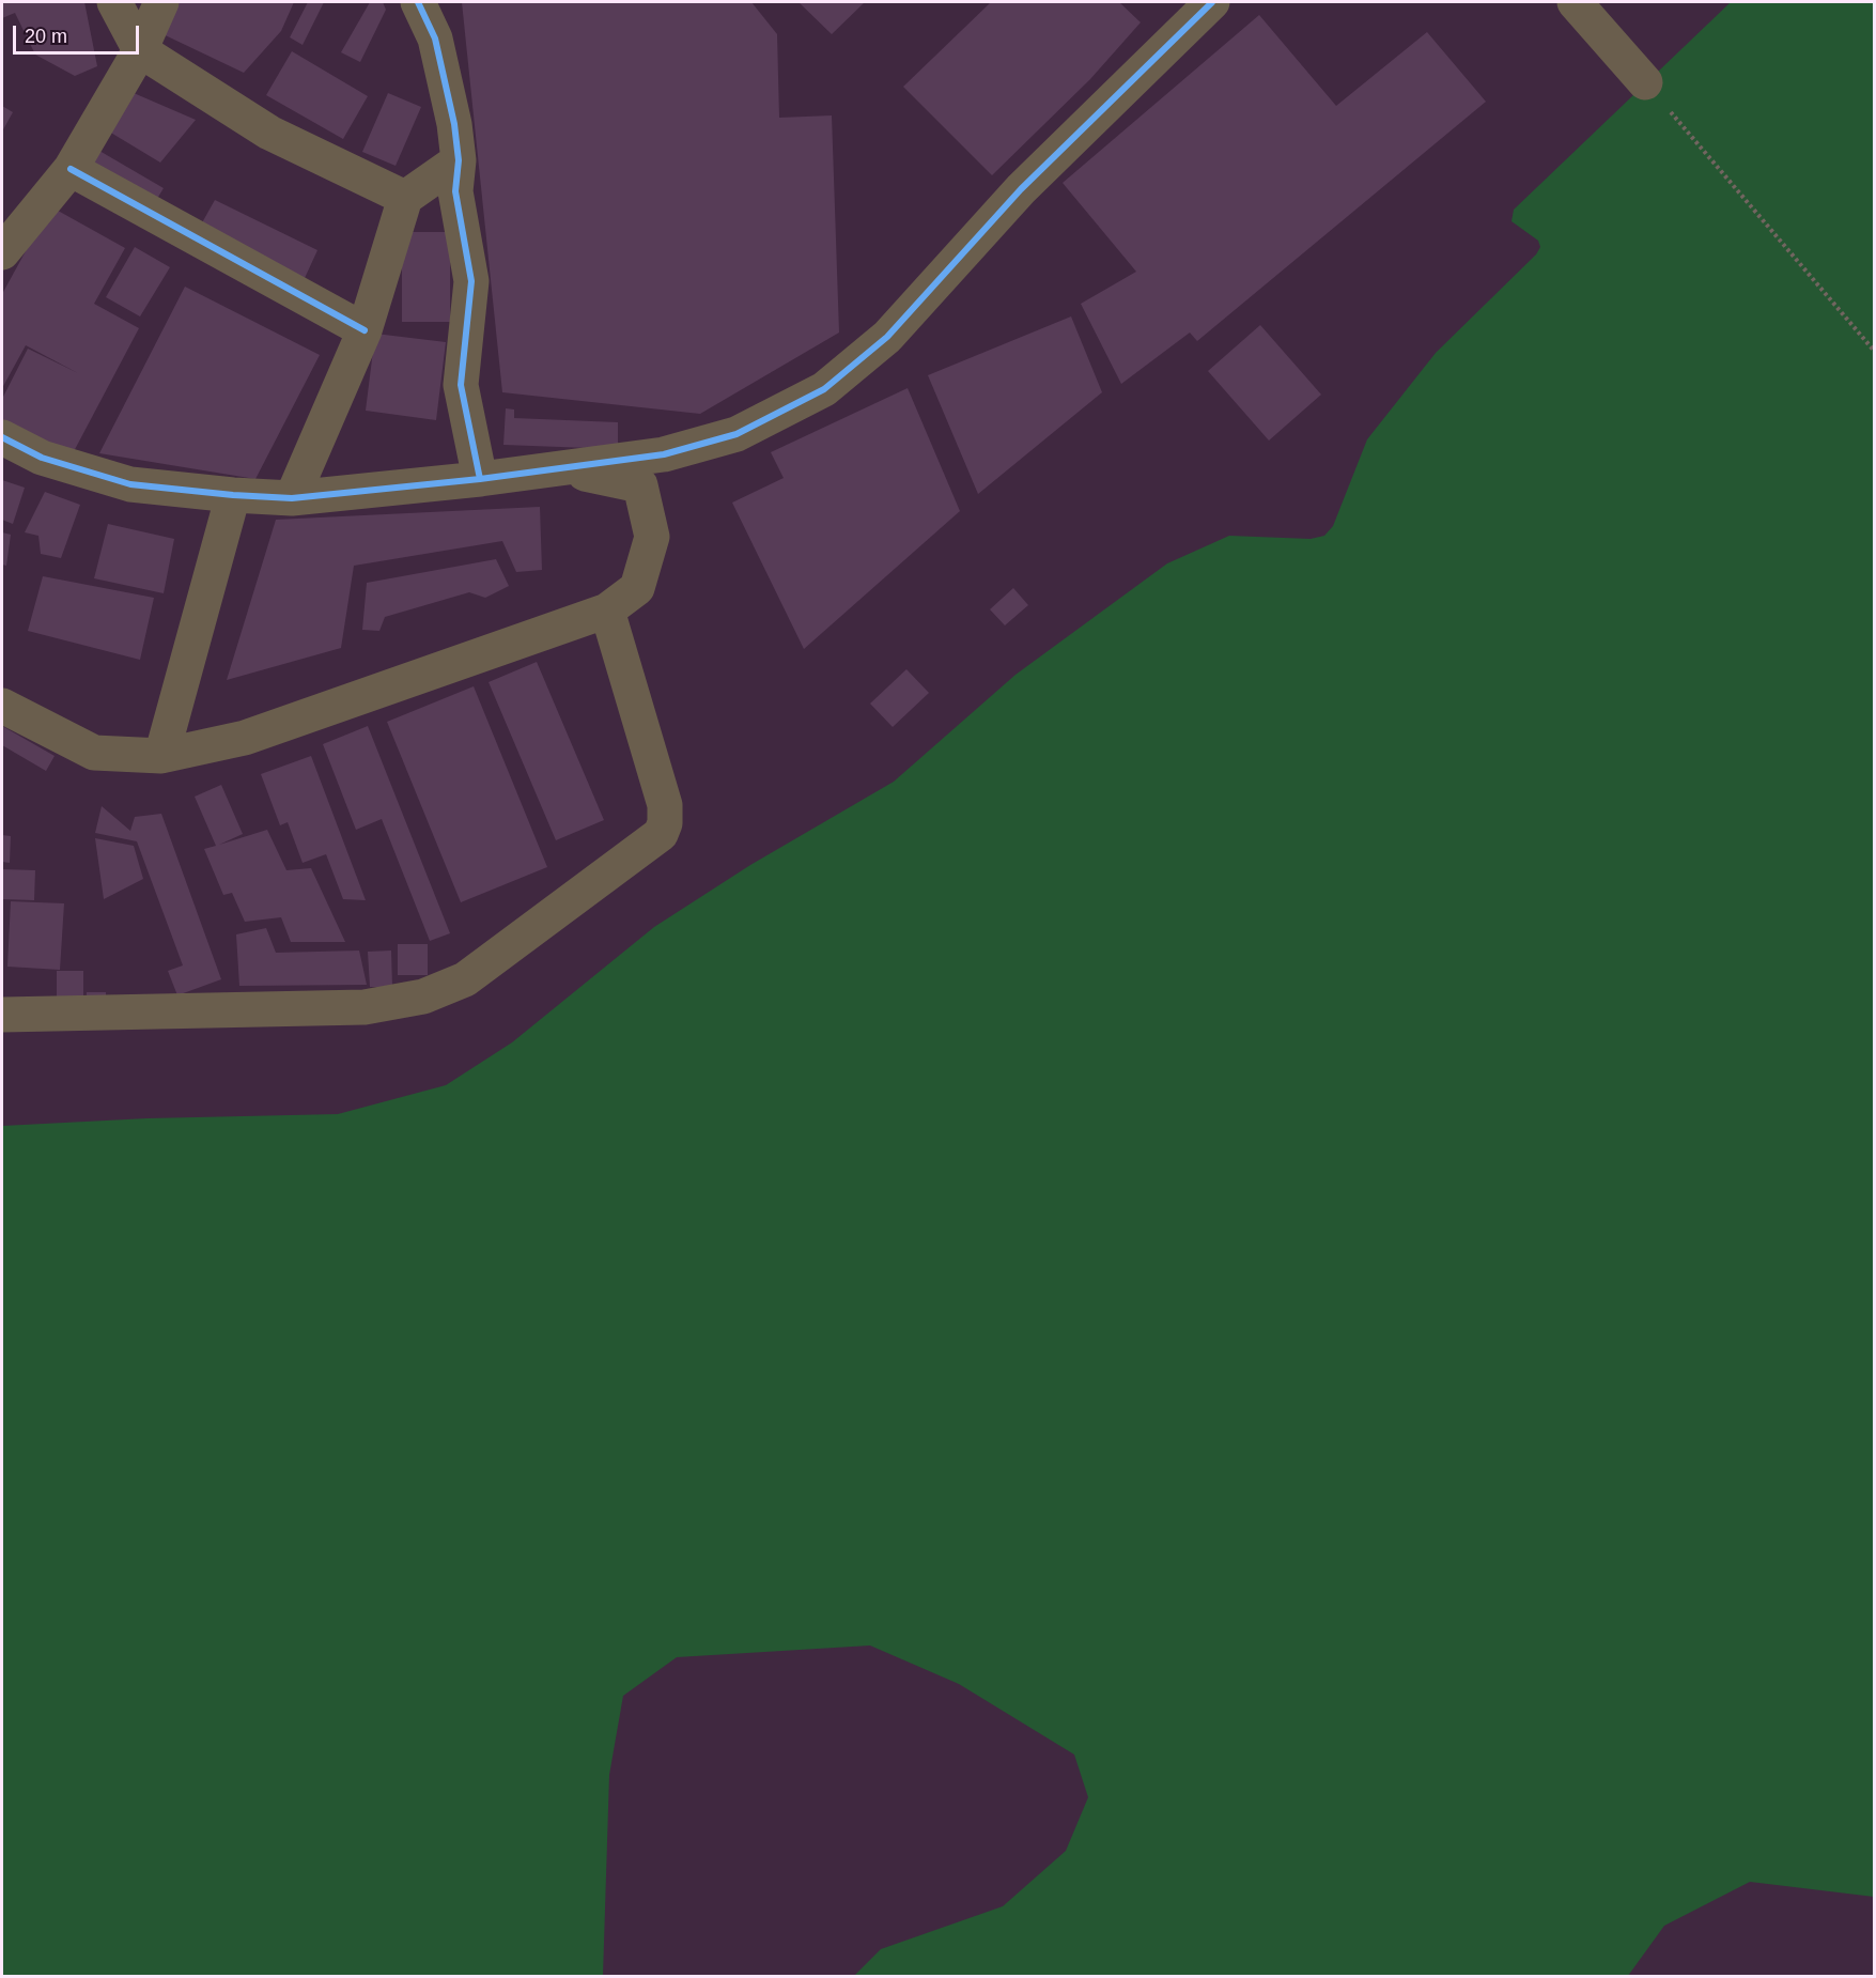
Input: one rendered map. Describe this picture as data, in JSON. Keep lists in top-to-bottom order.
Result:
{
  "scale_bar": "20 m"
}
